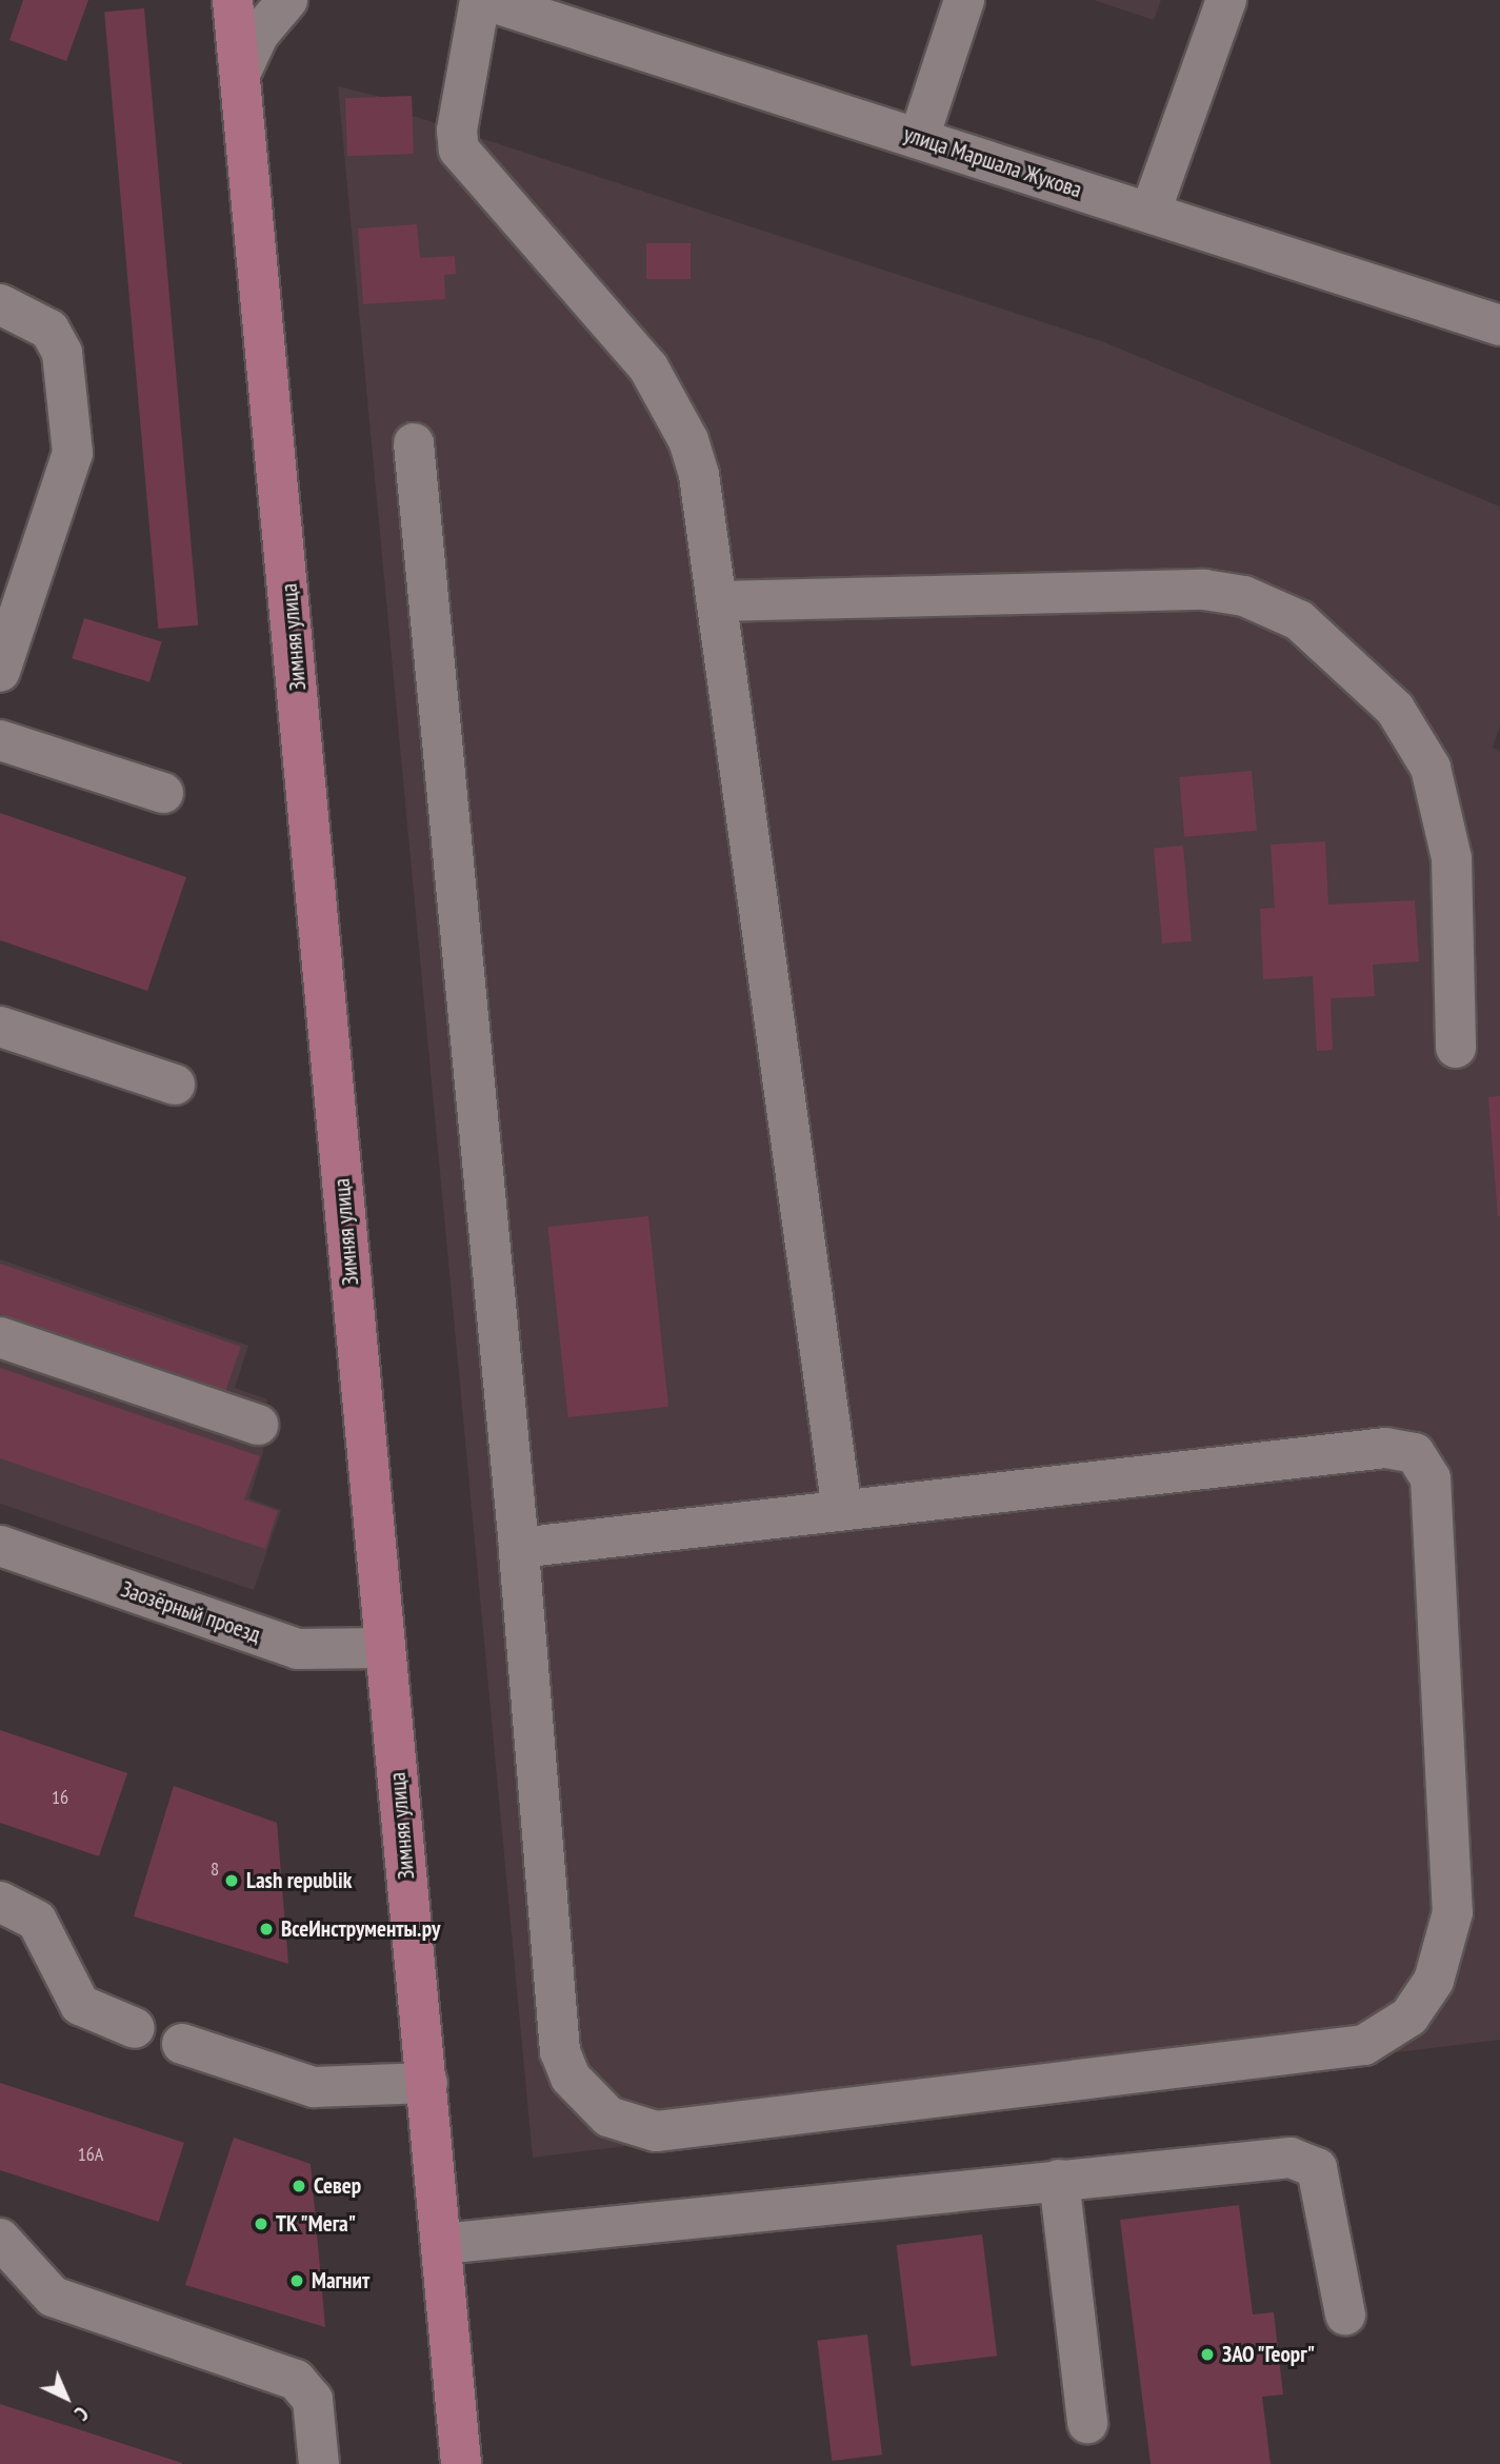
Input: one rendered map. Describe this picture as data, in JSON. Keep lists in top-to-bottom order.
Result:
{
  "streets": {
    "main road": ["Зимняя улица"],
    "street": ["улица Маршала Жукова", "Заозёрный проезд"]
  },
  "crossings": [
    ["Зимняя улица", "Заозёрный проезд"]
  ],
  "places": [
    "Lash republik",
    "ВсеИнструменты.ру",
    "Север",
    "ТК \"Мега\"",
    "Магнит",
    "ЗАО \"Георг\""
  ],
  "house_numbers": ["16", "8", "16А"],
  "north": "bottom right"
}
